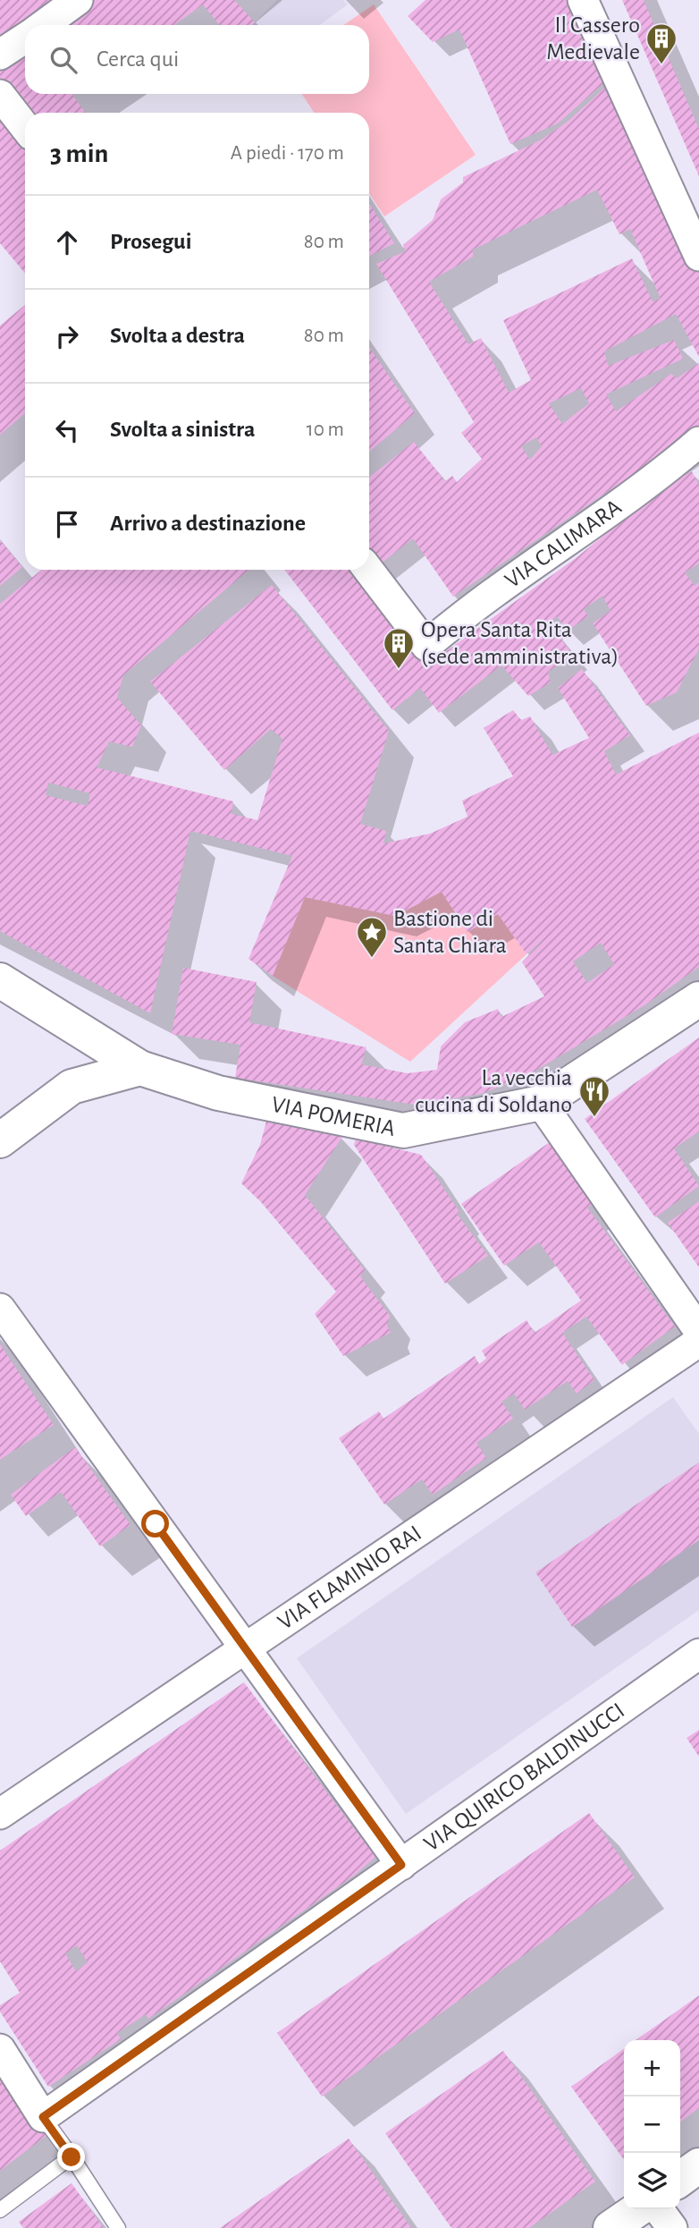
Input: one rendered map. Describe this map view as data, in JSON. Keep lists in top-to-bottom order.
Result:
{
  "streets": {
    "street": [
      "VIA CALIMARA",
      "VIA POMERIA",
      "VIA FLAMINIO RAI",
      "VIA QUIRICO BALDINUCCI"
    ]
  },
  "places": {
    "building": ["Il Cassero Medievale", "Opera Santa Rita (sede amministrativa)"],
    "place": ["Bastione di Santa Chiara"],
    "restaurant": ["La vecchia cucina di Soldano"]
  },
  "page": {
    "search": "Cerca qui",
    "heading": ["3 min", "A piedi · 170 m"],
    "list": [
      ["Prosegui", "80 m"],
      ["Svolta a destra", "80 m"],
      ["Svolta a sinistra", "10 m"],
      "Arrivo a destinazione"
    ],
    "map_buttons": ["+", "−"]
  }
}
